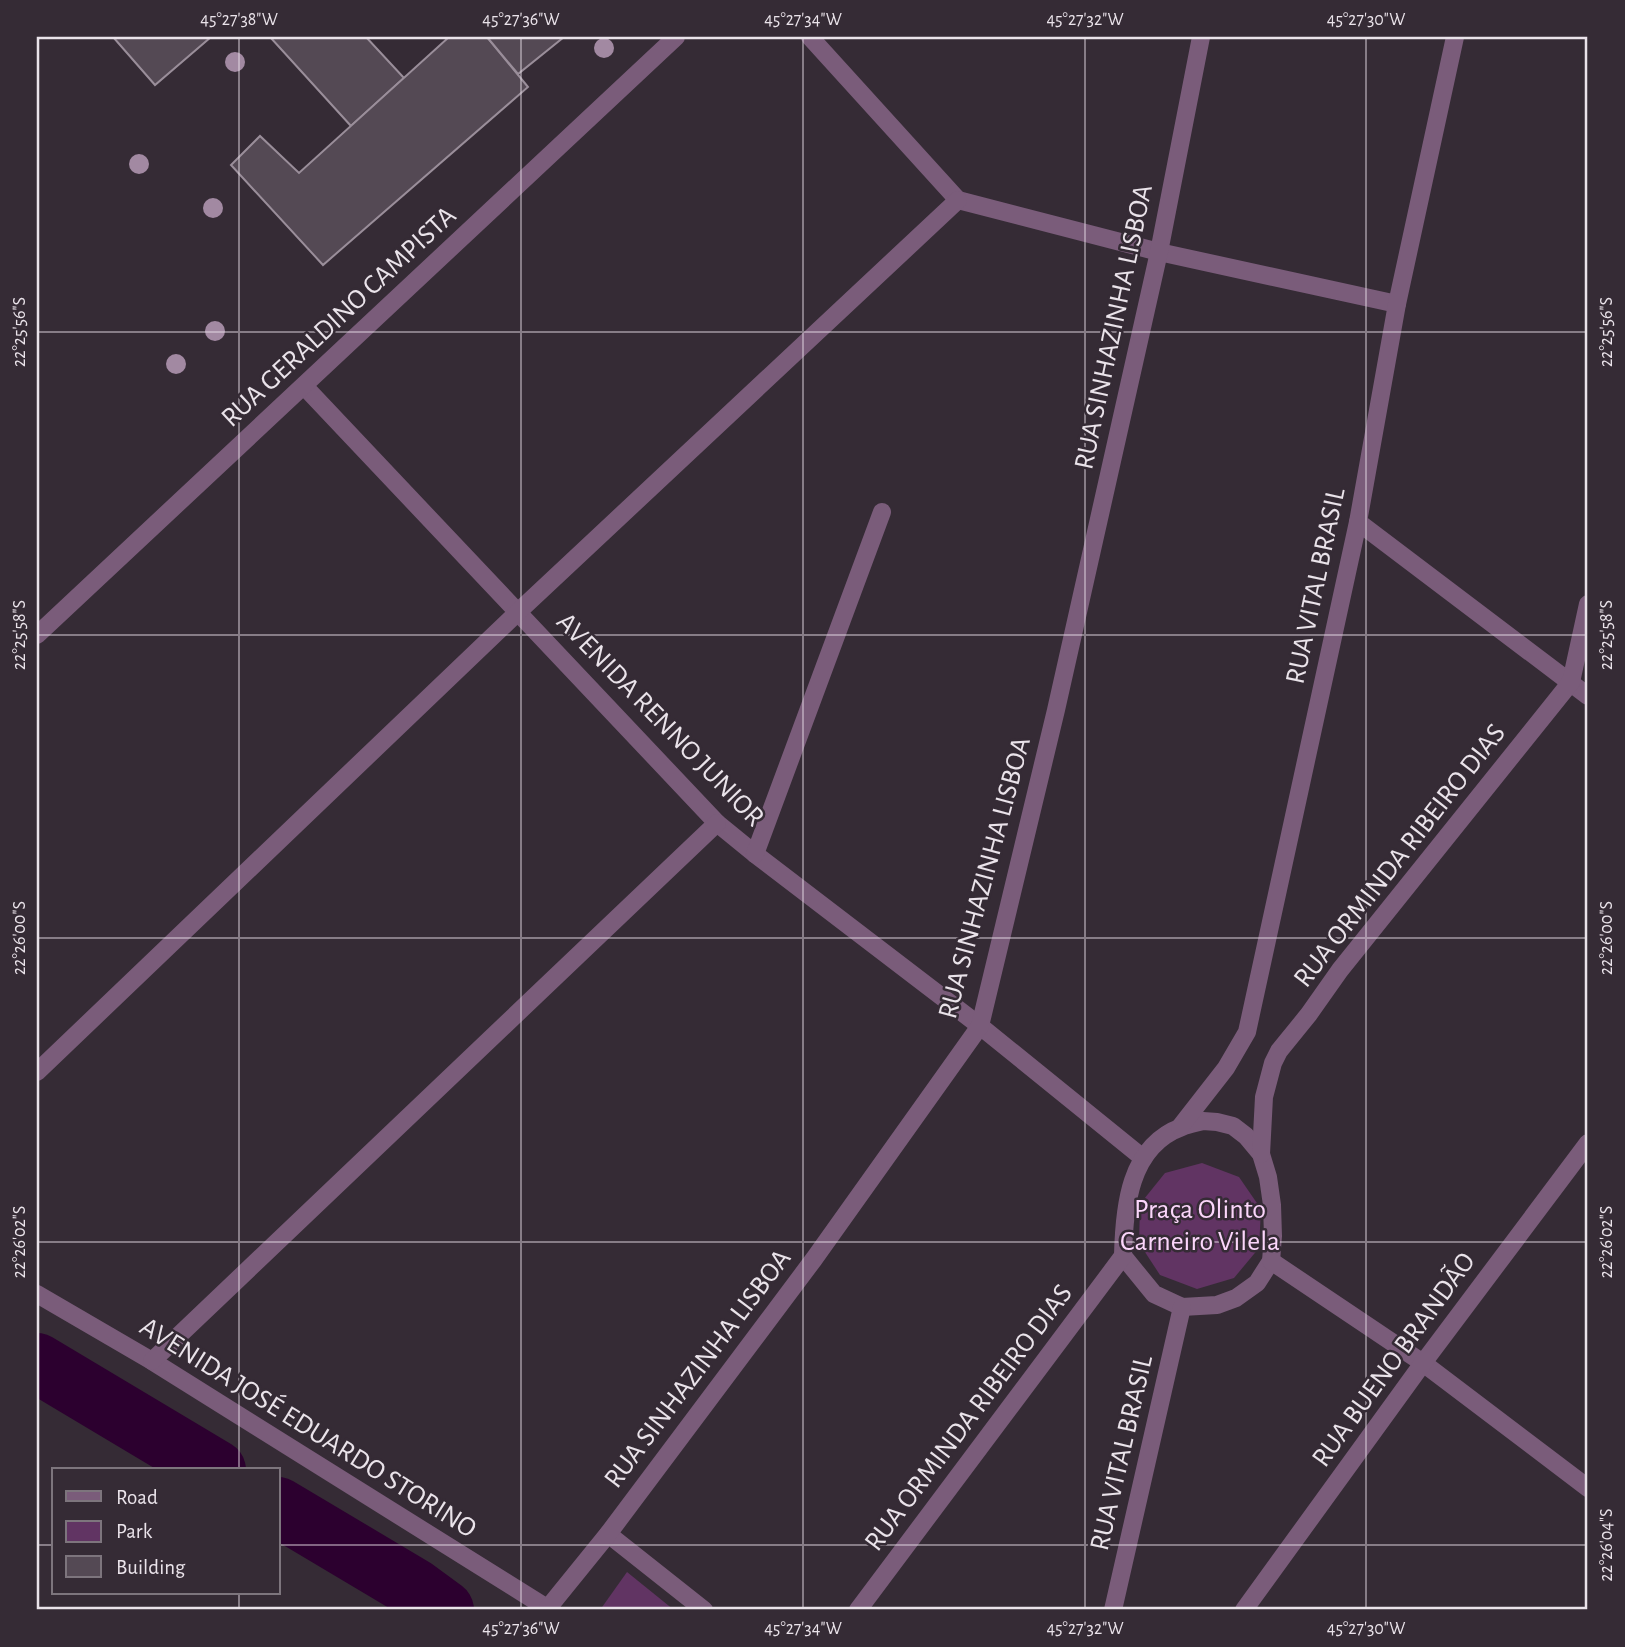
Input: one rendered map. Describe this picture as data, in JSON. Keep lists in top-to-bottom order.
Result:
{
  "streets": {
    "street": [
      "RUA GERALDINO CAMPISTA",
      "RUA SINHAZINHA LISBOA",
      "RUA VITAL BRASIL",
      "AVENIDA RENNO JUNIOR",
      "RUA ORMINDA RIBEIRO DIAS",
      "RUA BUENO BRANDÃO",
      "AVENIDA JOSÉ EDUARDO STORINO"
    ]
  },
  "crossings": [
    ["RUA GERALDINO CAMPISTA", "AVENIDA RENNO JUNIOR"],
    ["RUA SINHAZINHA LISBOA", "AVENIDA RENNO JUNIOR"],
    ["RUA SINHAZINHA LISBOA", "AVENIDA JOSÉ EDUARDO STORINO"],
    ["RUA VITAL BRASIL", "AVENIDA RENNO JUNIOR"],
    ["RUA VITAL BRASIL", "RUA ORMINDA RIBEIRO DIAS"],
    ["AVENIDA RENNO JUNIOR", "RUA ORMINDA RIBEIRO DIAS"]
  ],
  "parks": ["Praça Olinto Carneiro Vilela"],
  "legend": ["Road", "Park", "Building"],
  "coordinates": [
    "45°27'38\"W",
    "45°27'36\"W",
    "45°27'34\"W",
    "45°27'32\"W",
    "45°27'30\"W",
    "22°25'56\"S",
    "22°25'58\"S",
    "22°26'00\"S",
    "22°26'02\"S",
    "22°26'04\"S"
  ]
}
